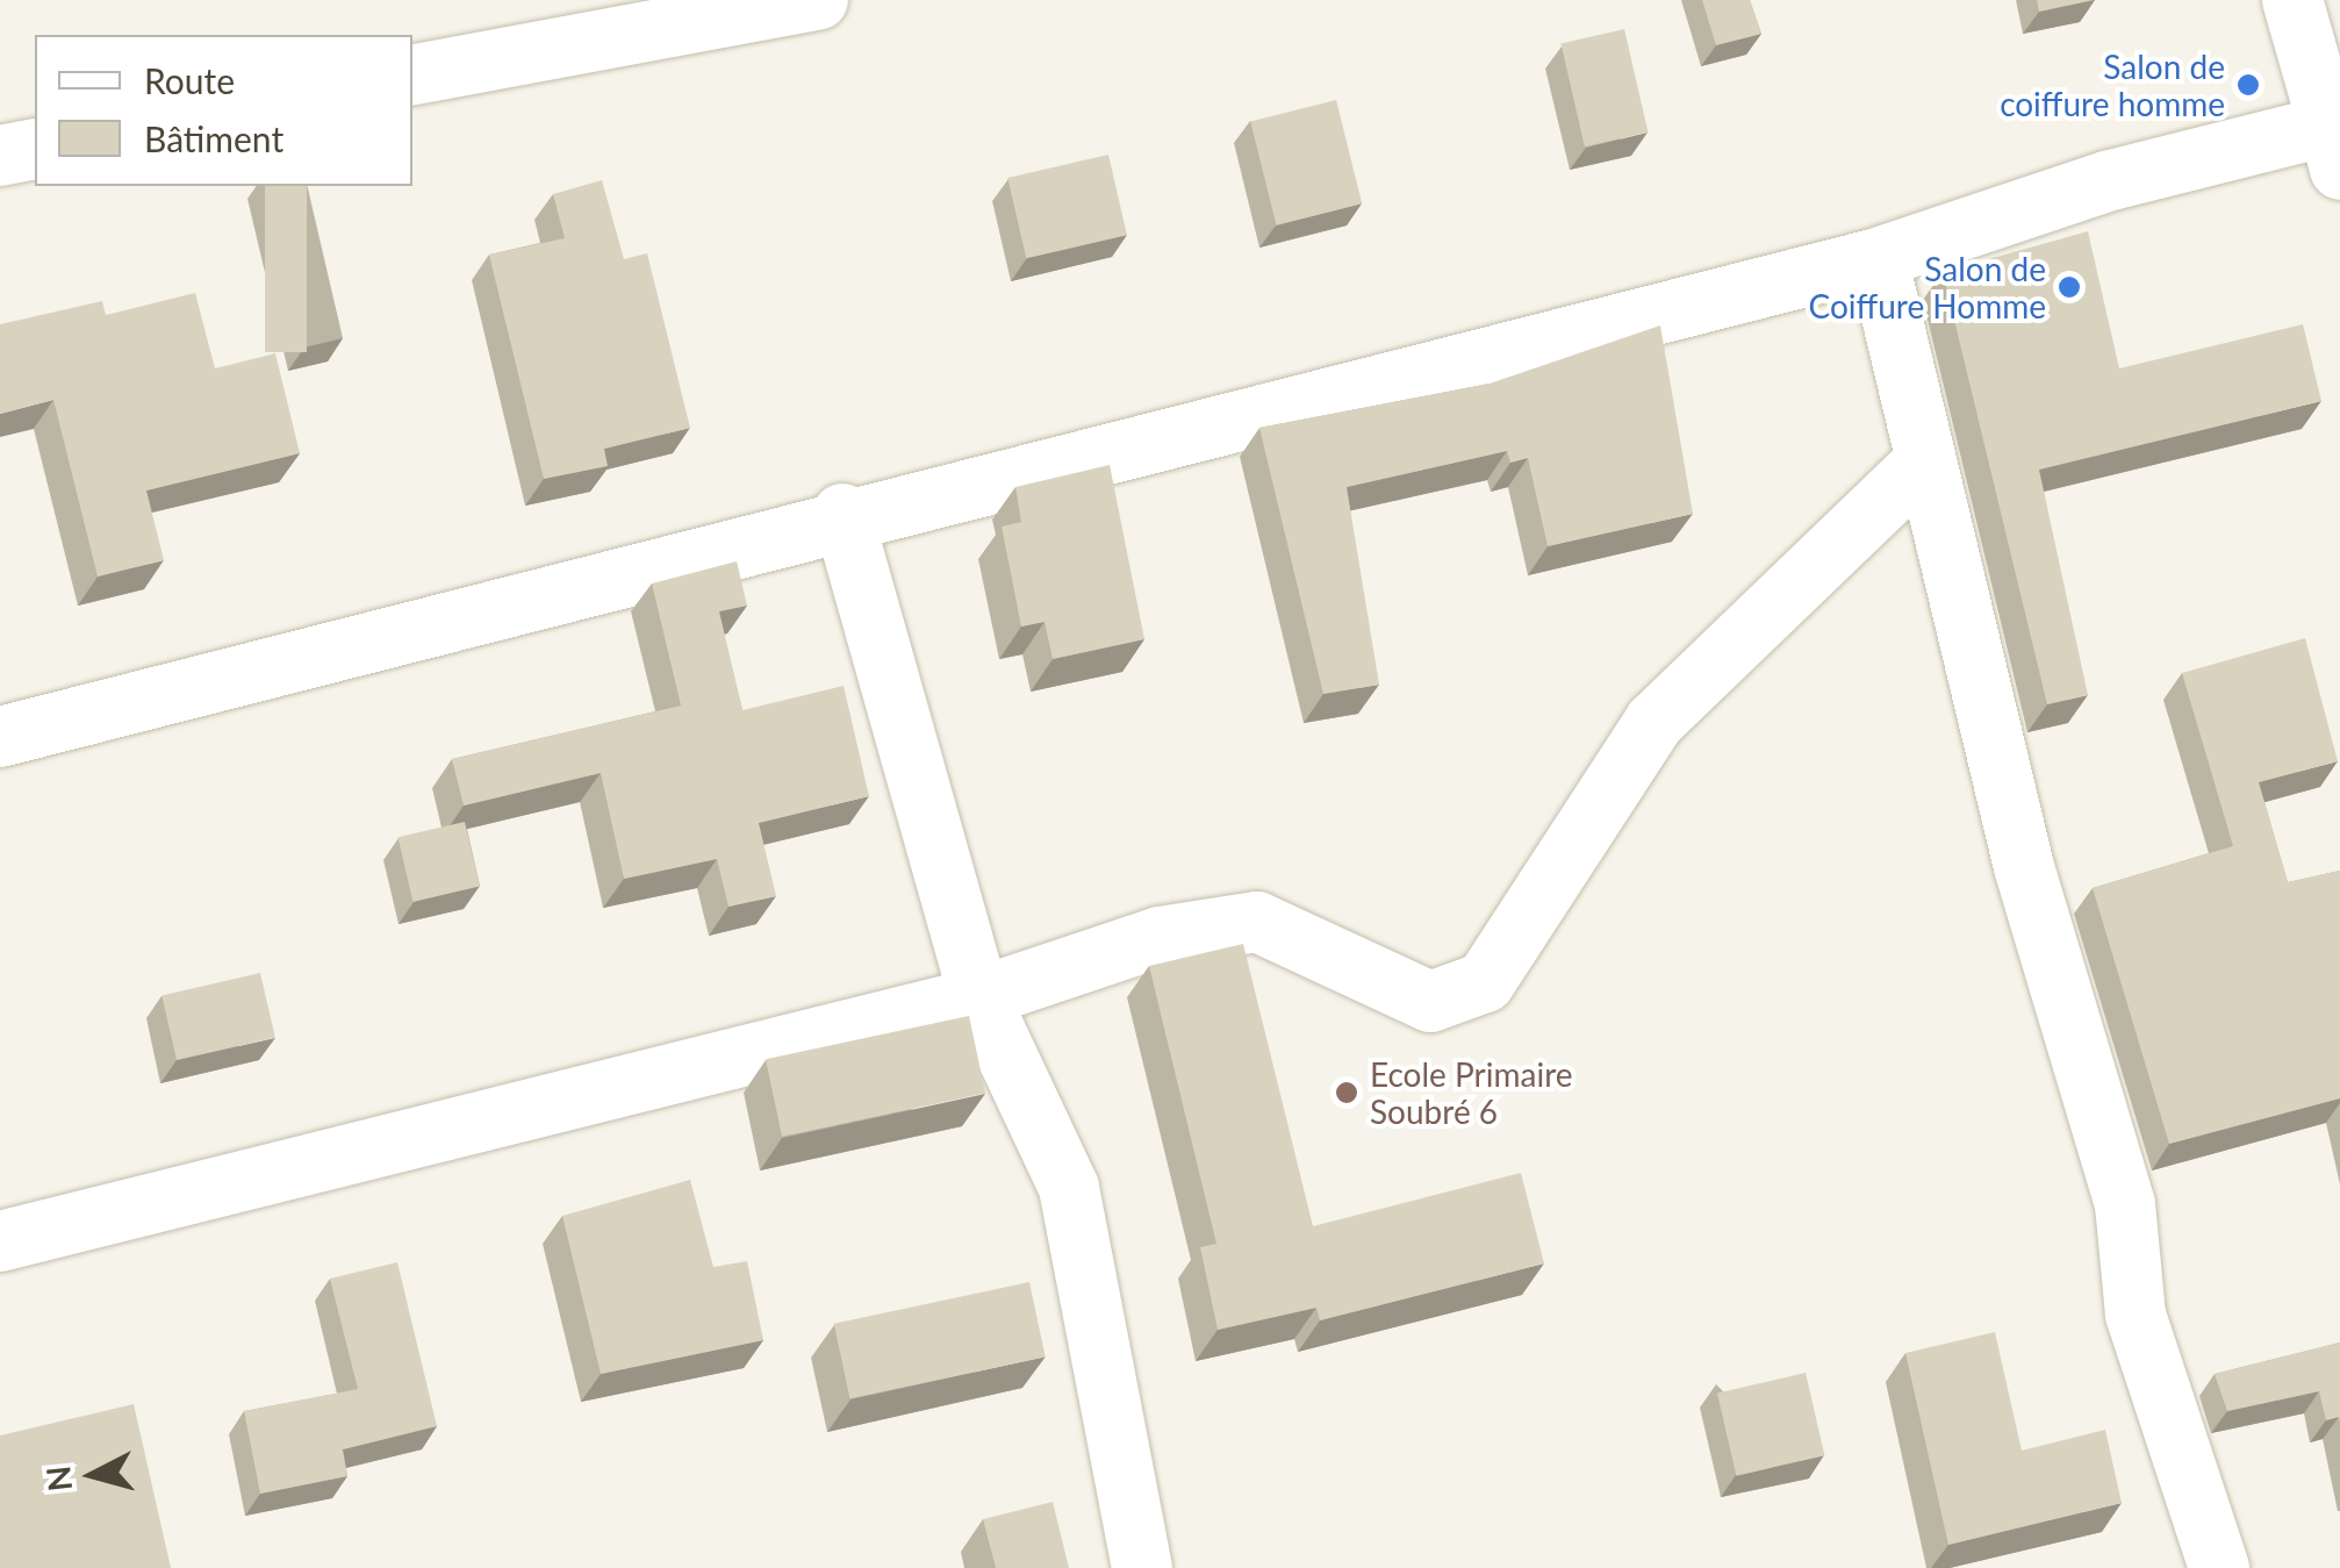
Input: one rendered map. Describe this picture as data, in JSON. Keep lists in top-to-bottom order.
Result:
{
  "places": ["Salon de coiffure homme", "Salon de Coiffure Homme", "Ecole Primaire Soubré 6"],
  "legend": ["Route", "Bâtiment"],
  "north": "left"
}
